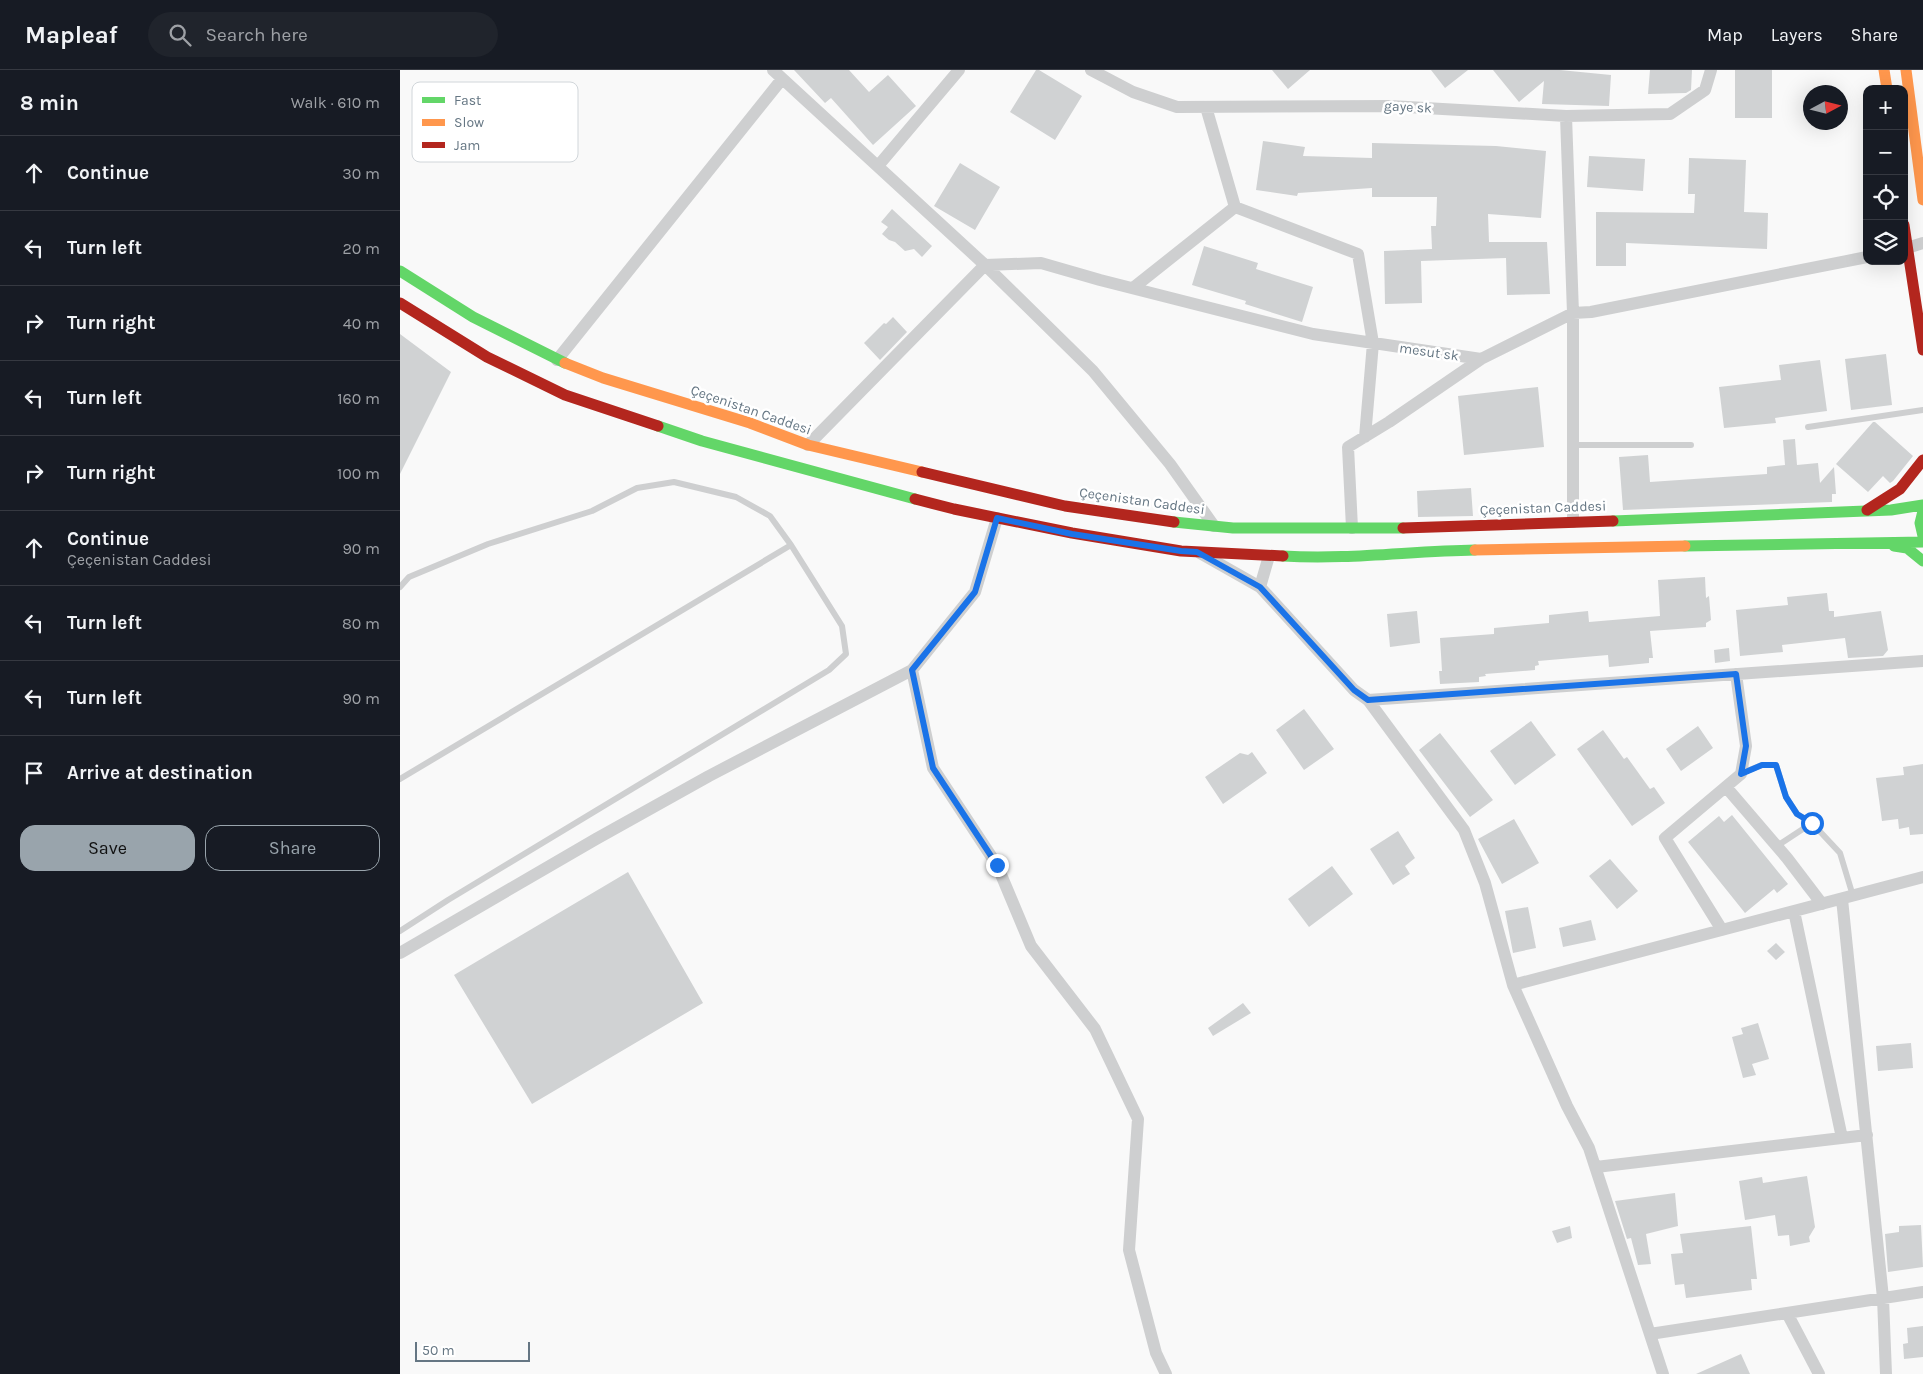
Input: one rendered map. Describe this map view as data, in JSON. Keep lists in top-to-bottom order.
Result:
{
  "streets": {
    "main road": ["Çeçenistan Caddesi"],
    "street": ["gaye sk", "mesut sk"]
  },
  "legend": ["Fast", "Slow", "Jam"],
  "scale_bar": "50 m",
  "north": "right",
  "page": {
    "header": "Mapleaf",
    "search": "Search here",
    "nav": ["Map", "Layers", "Share"],
    "heading": ["8 min", "Walk · 610 m"],
    "map_buttons": ["+", "−"],
    "list": [
      ["Continue", "30 m"],
      ["Turn left", "20 m"],
      ["Turn right", "40 m"],
      ["Turn left", "160 m"],
      ["Turn right", "100 m"],
      ["Continue", "Çeçenistan Caddesi", "90 m"],
      ["Turn left", "80 m"],
      ["Turn left", "90 m"],
      "Arrive at destination"
    ],
    "buttons": ["Save", "Share"],
    "scale": "50 m"
  }
}
